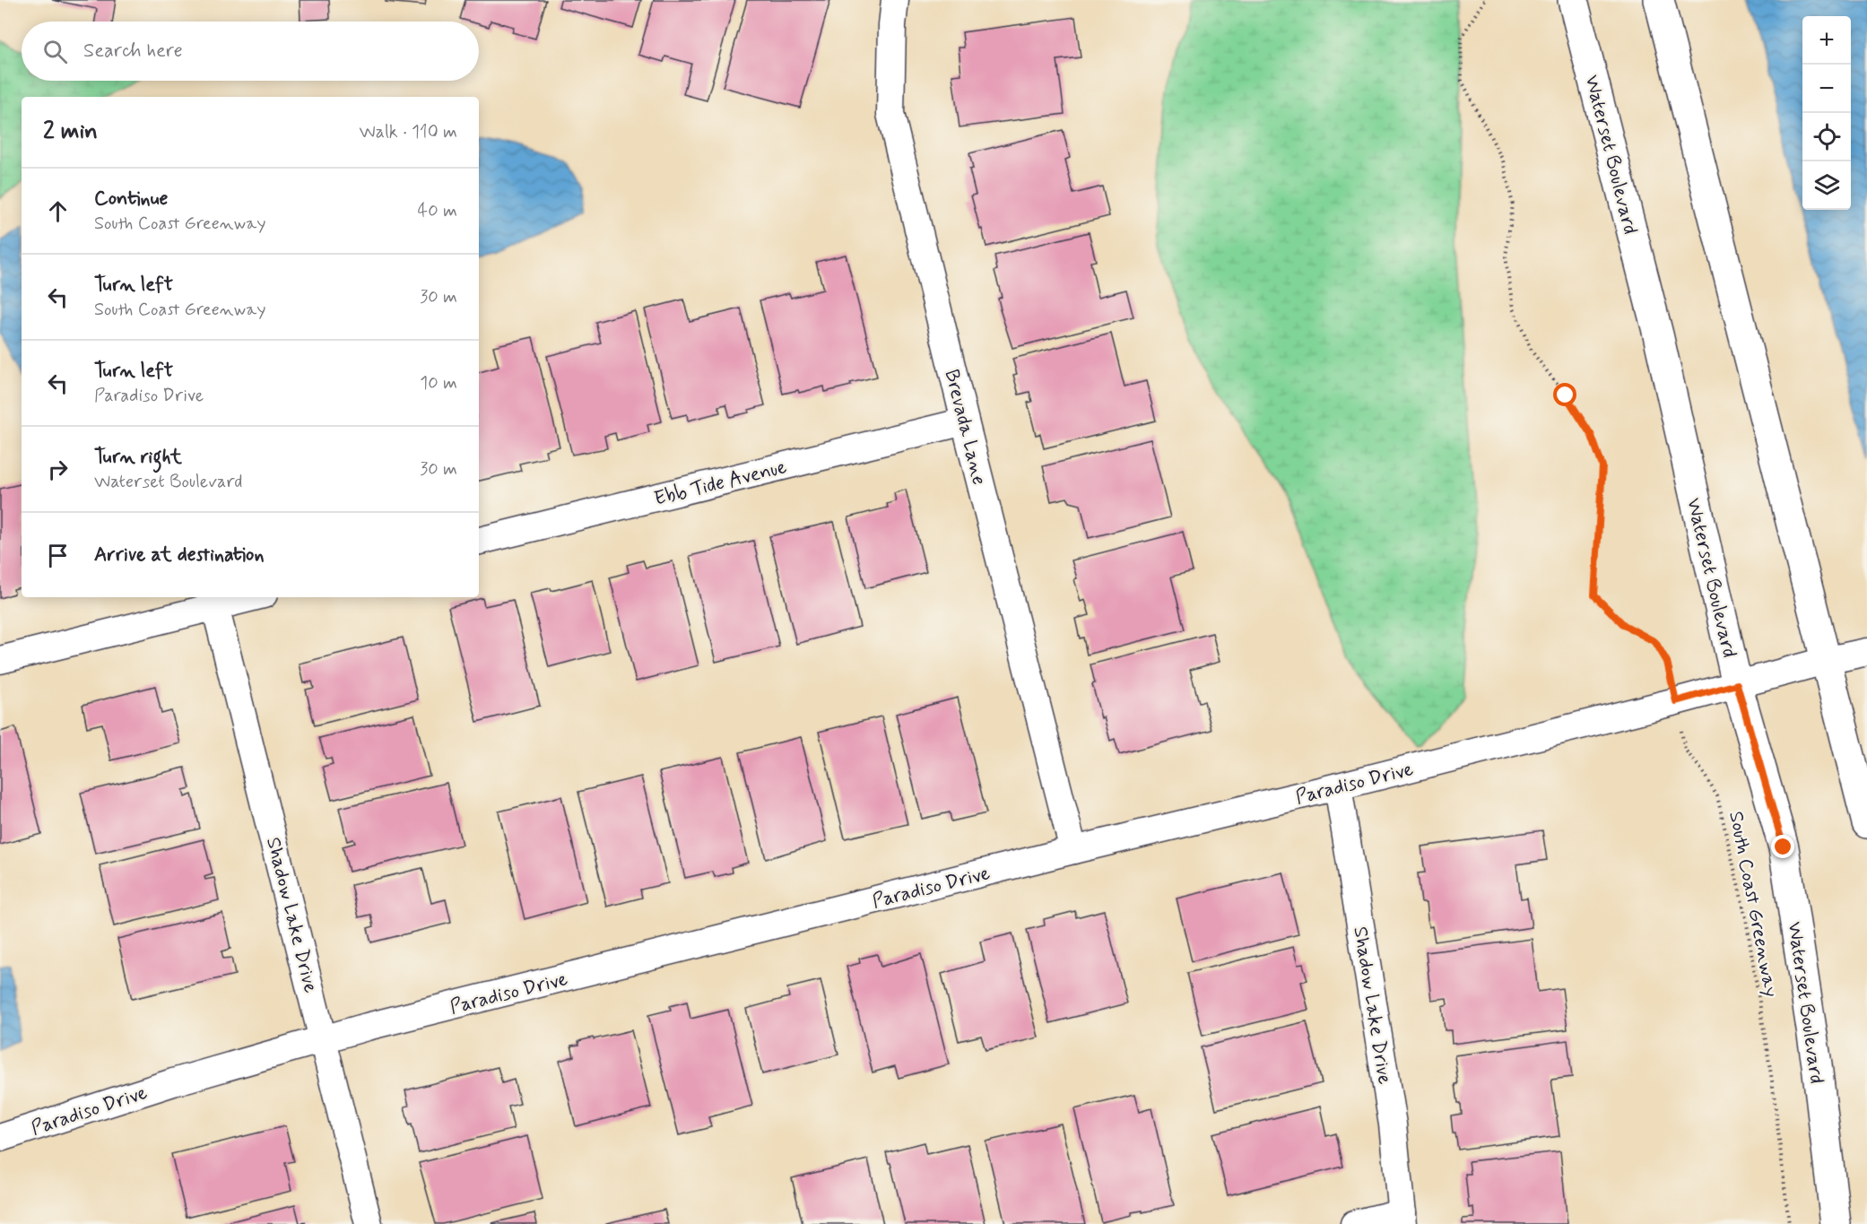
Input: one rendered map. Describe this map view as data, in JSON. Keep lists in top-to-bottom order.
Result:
{
  "streets": {
    "street": [
      "Waterset Boulevard",
      "Brevada Lane",
      "Ebb Tide Avenue",
      "Paradiso Drive",
      "Shadow Lake Drive"
    ],
    "path": ["South Coast Greenway"]
  },
  "crossings": [
    ["Waterset Boulevard", "Paradiso Drive"],
    ["Brevada Lane", "Ebb Tide Avenue"],
    ["Brevada Lane", "Paradiso Drive"],
    ["Paradiso Drive", "South Coast Greenway"],
    ["Paradiso Drive", "Shadow Lake Drive"]
  ],
  "page": {
    "map_buttons": ["+", "−"],
    "search": "Search here",
    "heading": ["2 min", "Walk · 110 m"],
    "list": [
      ["Continue", "South Coast Greenway", "40 m"],
      ["Turn left", "South Coast Greenway", "30 m"],
      ["Turn left", "Paradiso Drive", "10 m"],
      ["Turn right", "Waterset Boulevard", "30 m"],
      "Arrive at destination"
    ]
  }
}
